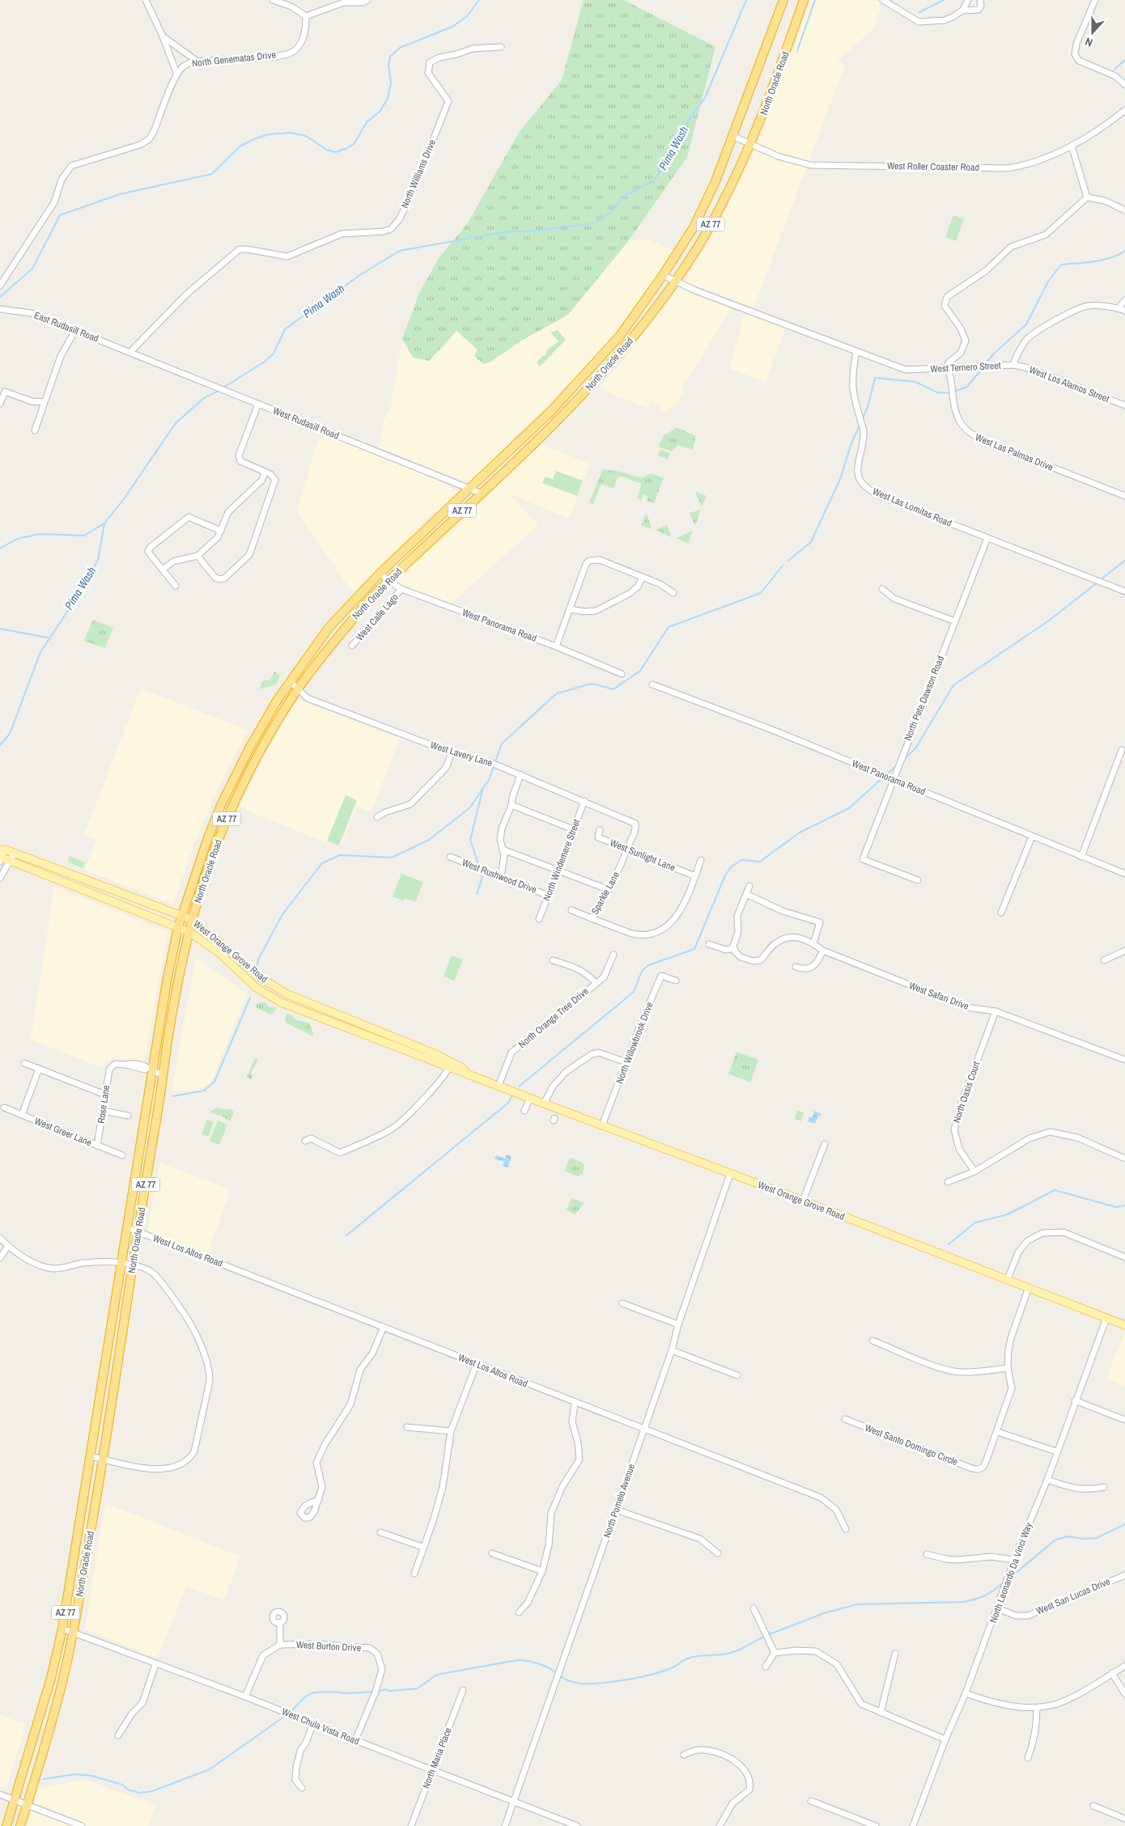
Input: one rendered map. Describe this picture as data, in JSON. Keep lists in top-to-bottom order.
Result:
{
  "streets": {
    "highway": ["North Oracle Road", "AZ 77"],
    "main road": ["West Orange Grove Road"],
    "street": [
      "North Genematas Drive",
      "West Roller Coaster Road",
      "North Williams Drive",
      "East Rudasill Road",
      "West Ternero Street",
      "West Los Alamos Street",
      "West Rudasill Road",
      "West Las Palmas Drive",
      "West Las Lomitas Road",
      "West Calle Lago",
      "West Panorama Road",
      "North Pete Dawson Road",
      "West Lavery Lane",
      "West Sunlight Lane",
      "North Windemere Street",
      "West Rushwood Drive",
      "Sparkle Lane",
      "West Safari Drive",
      "North Orange Tree Drive",
      "North Willowbrook Drive",
      "North Oasis Court",
      "Rose Lane",
      "West Greer Lane",
      "West Los Altos Road",
      "West Santo Domingo Circle",
      "North Pomelo Avenue",
      "North Leonardo Da Vinci Way",
      "West San Lucas Drive",
      "West Burton Drive",
      "West Chula Vista Road",
      "North Maria Place"
    ]
  },
  "crossings": [
    ["North Oracle Road", "West Roller Coaster Road"],
    ["North Oracle Road", "West Rudasill Road"],
    ["North Oracle Road", "West Panorama Road"],
    ["North Oracle Road", "West Lavery Lane"],
    ["North Oracle Road", "West Orange Grove Road"],
    ["North Oracle Road", "Rose Lane"],
    ["North Oracle Road", "West Los Altos Road"],
    ["North Oracle Road", "West Chula Vista Road"],
    ["North Williams Drive", "East Rudasill Road"],
    ["North Williams Drive", "West Rudasill Road"],
    ["East Rudasill Road", "West Rudasill Road"],
    ["West Ternero Street", "West Los Alamos Street"],
    ["West Ternero Street", "West Las Palmas Drive"],
    ["West Ternero Street", "West Las Lomitas Road"],
    ["West Las Lomitas Road", "North Pete Dawson Road"],
    ["West Calle Lago", "West Panorama Road"],
    ["West Panorama Road", "North Pete Dawson Road"],
    ["West Lavery Lane", "North Windemere Street"],
    ["West Lavery Lane", "Sparkle Lane"],
    ["West Sunlight Lane", "Sparkle Lane"],
    ["North Windemere Street", "West Rushwood Drive"],
    ["West Orange Grove Road", "North Orange Tree Drive"],
    ["West Orange Grove Road", "North Willowbrook Drive"],
    ["West Orange Grove Road", "North Pomelo Avenue"],
    ["West Orange Grove Road", "North Leonardo Da Vinci Way"],
    ["West Safari Drive", "North Oasis Court"],
    ["Rose Lane", "West Greer Lane"],
    ["West Los Altos Road", "North Pomelo Avenue"],
    ["North Pomelo Avenue", "West Chula Vista Road"],
    ["North Leonardo Da Vinci Way", "West San Lucas Drive"],
    ["West Burton Drive", "West Chula Vista Road"],
    ["West Chula Vista Road", "North Maria Place"]
  ],
  "water": ["Pima Wash"],
  "north": "bottom"
}
